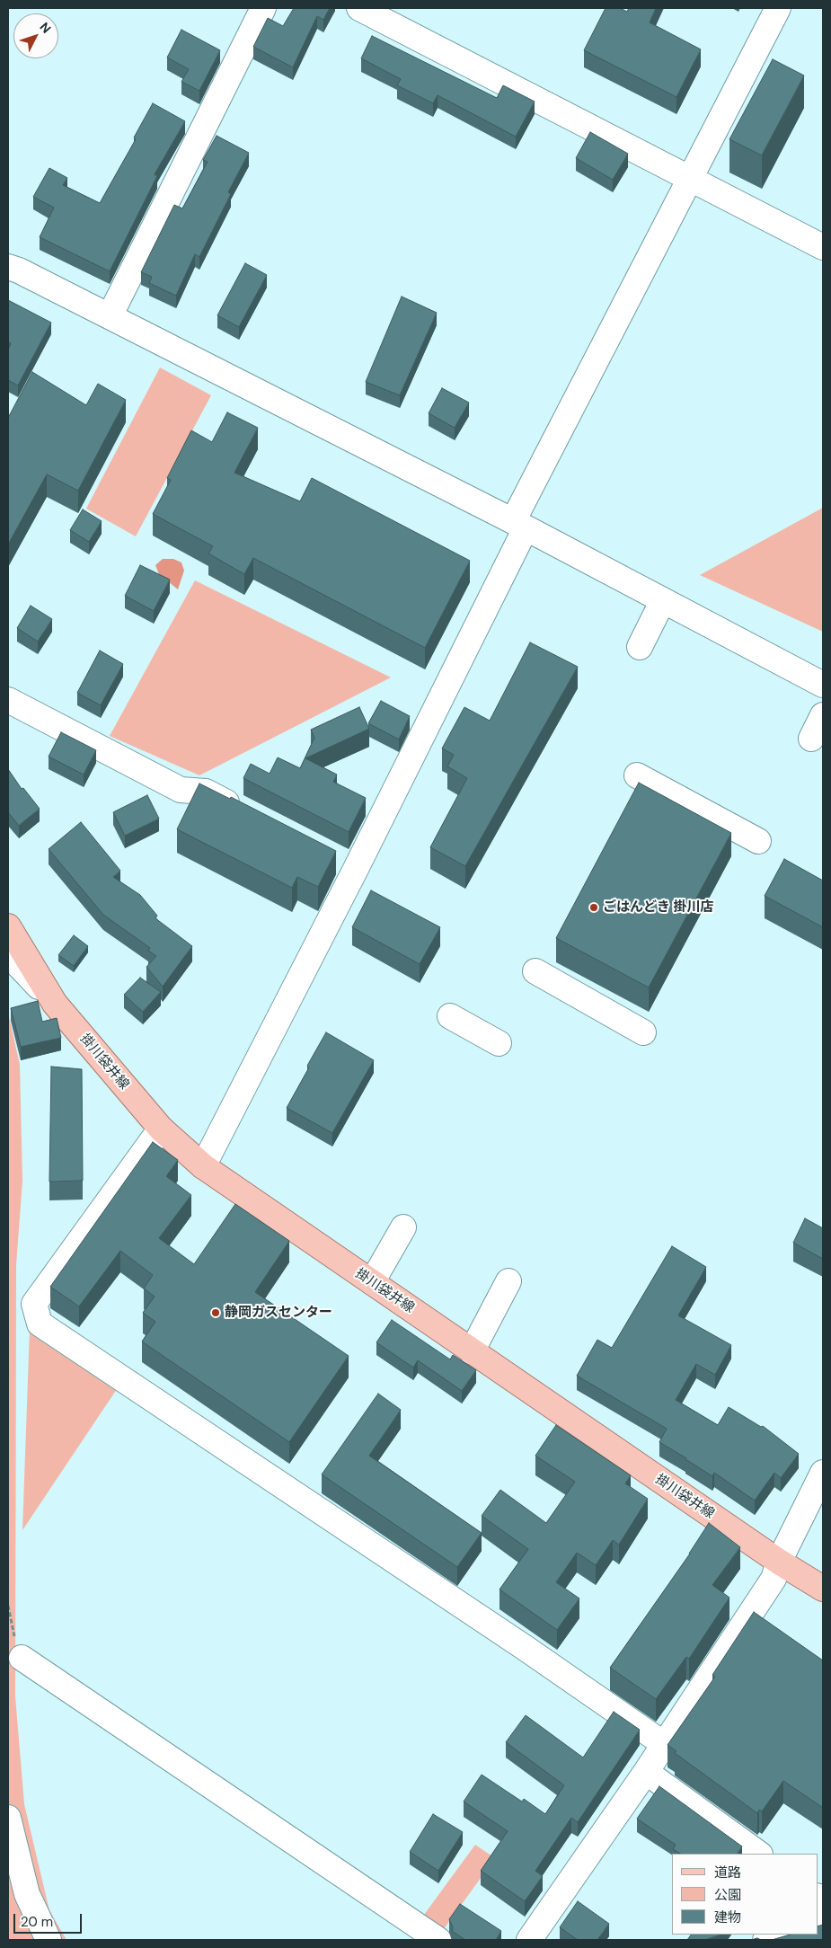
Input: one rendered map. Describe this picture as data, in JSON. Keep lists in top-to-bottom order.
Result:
{
  "streets": {
    "main road": ["掛川袋井線"]
  },
  "places": ["ごはんどき 掛川店", "静岡ガスセンター"],
  "legend": ["道路", "公園", "建物"],
  "scale_bar": "20 m",
  "north": "top right"
}
